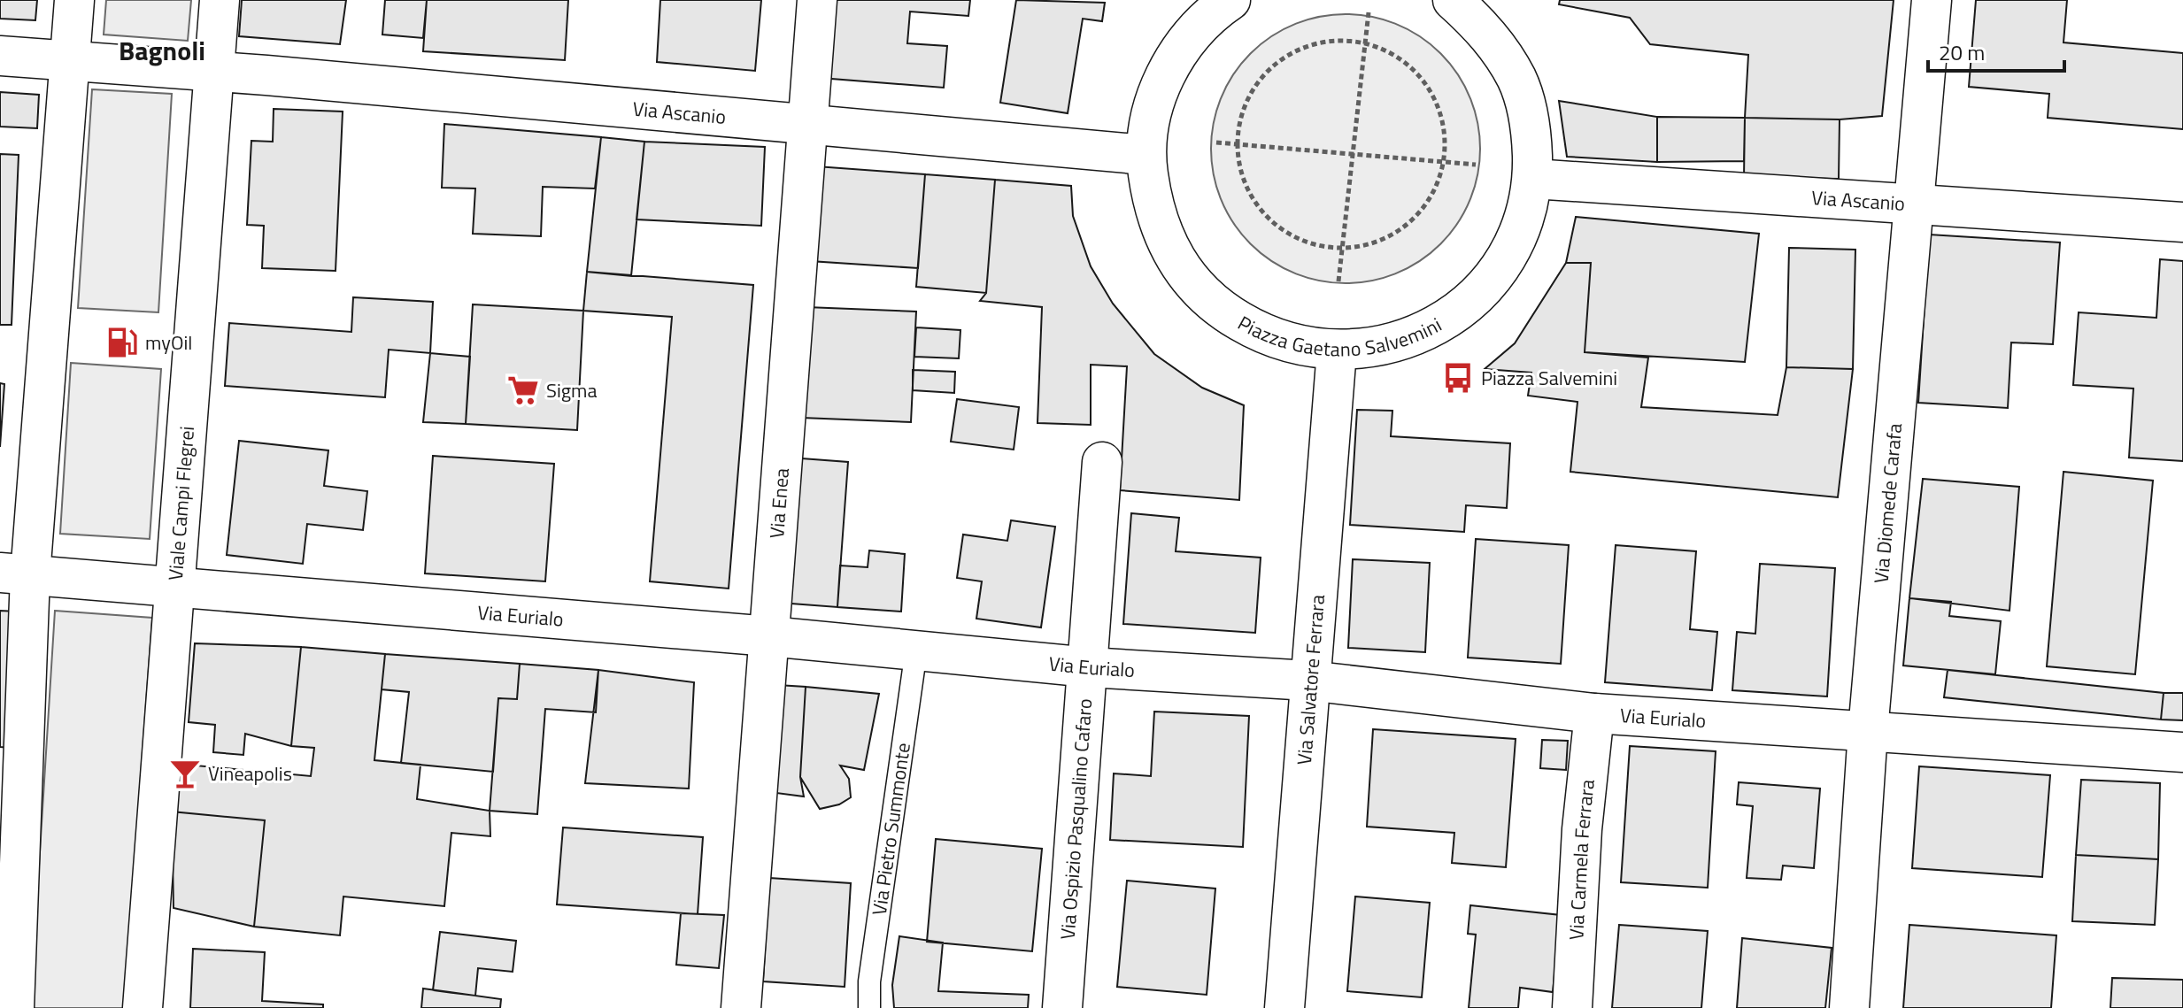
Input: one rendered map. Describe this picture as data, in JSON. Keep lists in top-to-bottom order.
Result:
{
  "streets": {
    "street": [
      "Via Ascanio",
      "Piazza Gaetano Salvemini",
      "Via Enea",
      "Via Diomede Carafa",
      "Viale Campi Flegrei",
      "Via Eurialo",
      "Via Salvatore Ferrara",
      "Via Ospizio Pasqualino Cafaro",
      "Via Carmela Ferrara"
    ],
    "lane": ["Via Pietro Summonte"]
  },
  "crossings": [
    ["Via Ascanio", "Piazza Gaetano Salvemini"],
    ["Via Ascanio", "Via Enea"],
    ["Via Ascanio", "Via Diomede Carafa"],
    ["Via Ascanio", "Viale Campi Flegrei"],
    ["Piazza Gaetano Salvemini", "Via Salvatore Ferrara"],
    ["Via Enea", "Via Eurialo"],
    ["Via Diomede Carafa", "Via Eurialo"],
    ["Viale Campi Flegrei", "Via Eurialo"],
    ["Via Eurialo", "Via Salvatore Ferrara"],
    ["Via Eurialo", "Via Ospizio Pasqualino Cafaro"],
    ["Via Eurialo", "Via Pietro Summonte"],
    ["Via Eurialo", "Via Carmela Ferrara"]
  ],
  "districts": ["Bagnoli"],
  "places": {
    "fuel station": ["myOil"],
    "bus stop": ["Piazza Salvemini"],
    "supermarket": ["Sigma"],
    "bar": ["Vineapolis"]
  },
  "scale_bar": "20 m"
}
